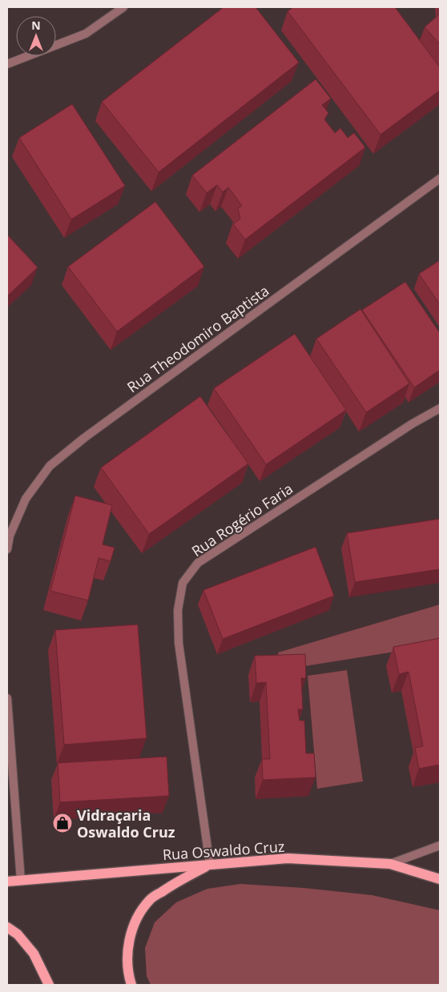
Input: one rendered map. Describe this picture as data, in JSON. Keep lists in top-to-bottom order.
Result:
{
  "streets": {
    "main road": ["Rua Oswaldo Cruz"],
    "street": ["Rua Theodomiro Baptista", "Rua Rogério Faria"]
  },
  "crossings": [
    ["Rua Rogério Faria", "Rua Oswaldo Cruz"]
  ],
  "places": {
    "shop": ["Vidraçaria Oswaldo Cruz"]
  },
  "north": "top"
}
